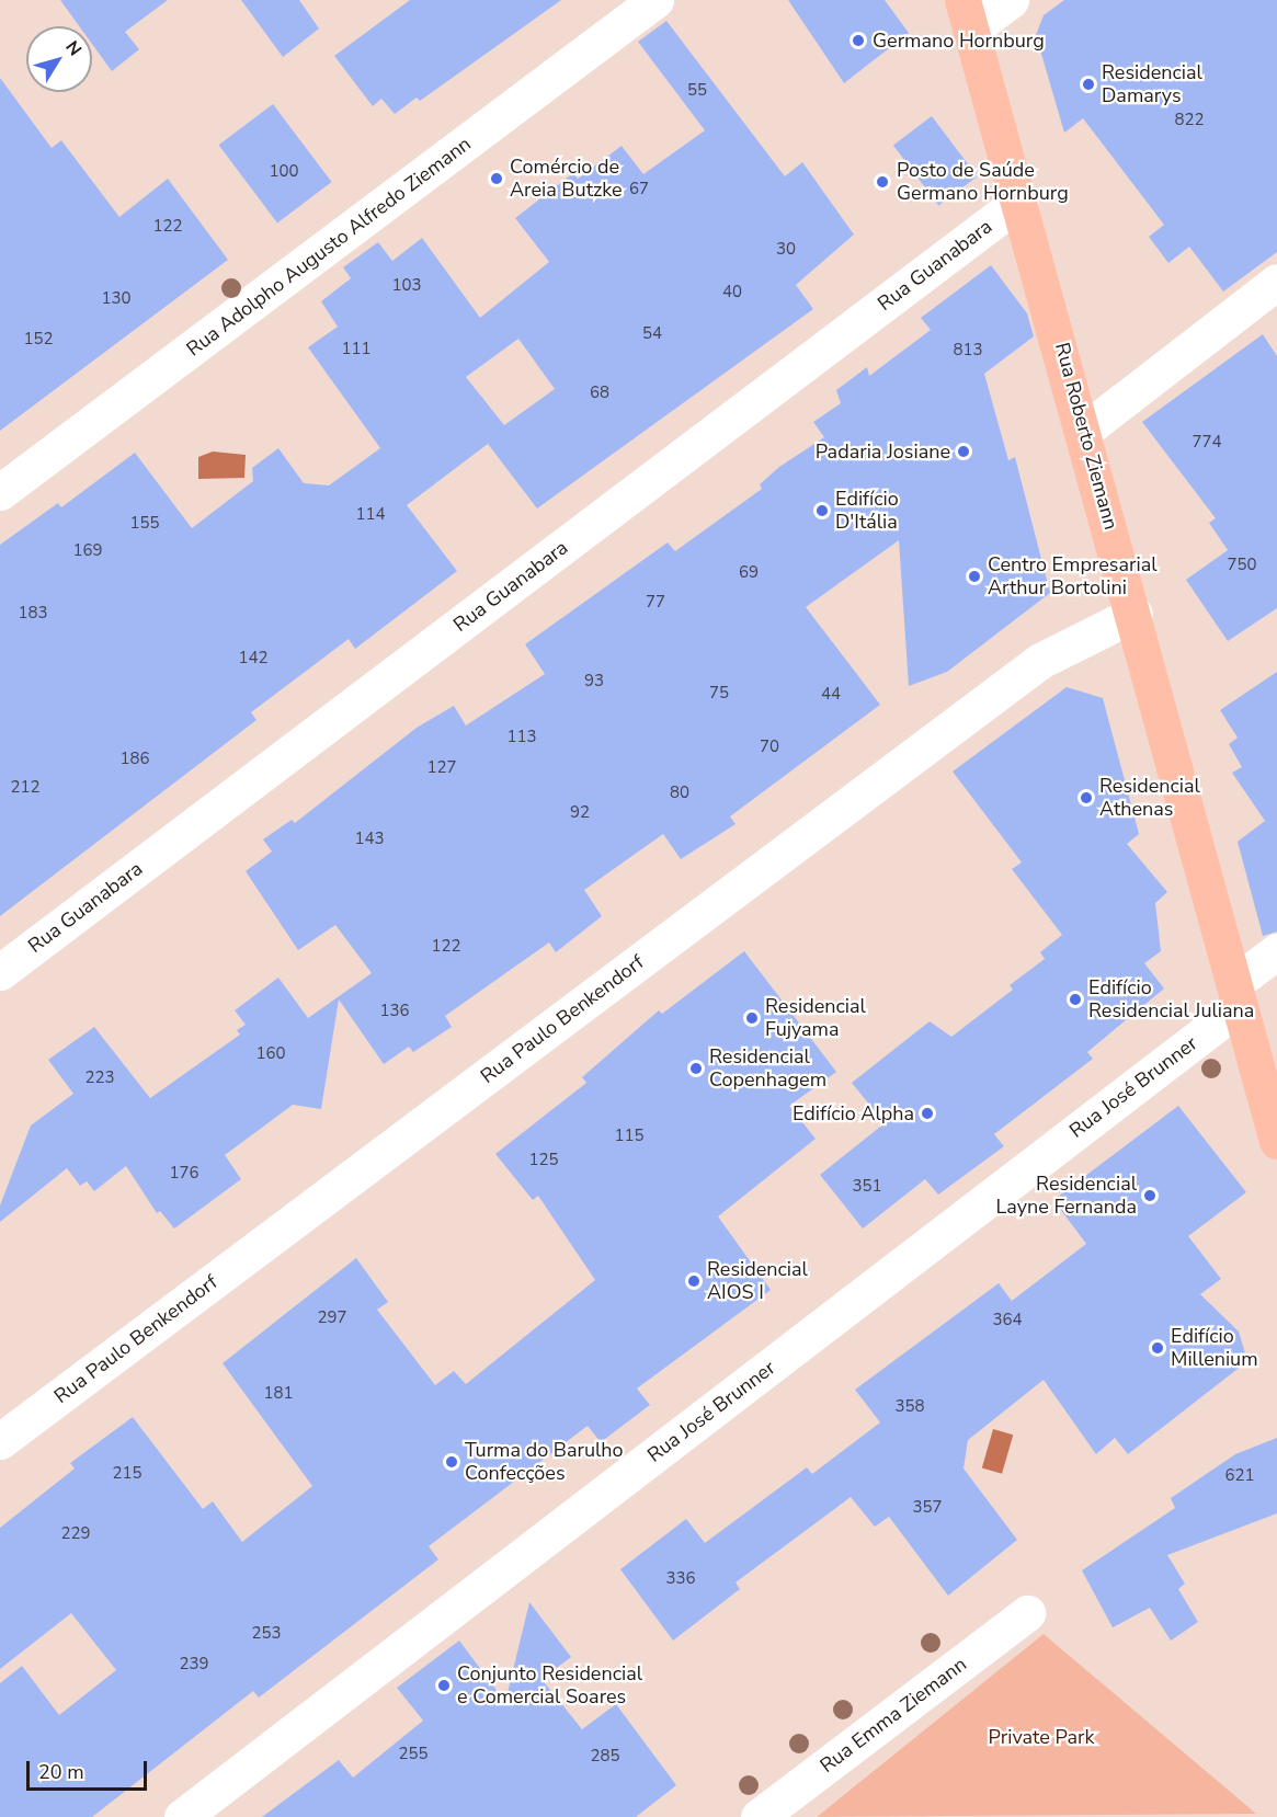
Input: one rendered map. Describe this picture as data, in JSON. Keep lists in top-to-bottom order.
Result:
{
  "streets": {
    "main road": ["Rua Roberto Ziemann"],
    "street": [
      "Rua Adolpho Augusto Alfredo Ziemann",
      "Rua Guanabara",
      "Rua Paulo Benkendorf",
      "Rua José Brunner",
      "Rua Emma Ziemann"
    ]
  },
  "crossings": [
    ["Rua Guanabara", "Rua Roberto Ziemann"],
    ["Rua Roberto Ziemann", "Rua Paulo Benkendorf"],
    ["Rua Roberto Ziemann", "Rua José Brunner"]
  ],
  "parks": ["Private Park"],
  "places": [
    "Germano Hornburg",
    "Residencial Damarys",
    "Comércio de Areia Butzke",
    "Posto de Saúde Germano Hornburg",
    "Padaria Josiane",
    "Edifício D'Itália",
    "Centro Empresarial Arthur Bortolini",
    "Residencial Athenas",
    "Edifício Residencial Juliana",
    "Residencial Fujyama",
    "Residencial Copenhagem",
    "Edifício Alpha",
    "Residencial Layne Fernanda",
    "Residencial AIOS I",
    "Edifício Millenium",
    "Turma do Barulho Confecções",
    "Conjunto Residencial e Comercial Soares"
  ],
  "house_numbers": [
    "55",
    "822",
    "100",
    "67",
    "122",
    "30",
    "103",
    "40",
    "130",
    "54",
    "152",
    "111",
    "813",
    "68",
    "774",
    "114",
    "155",
    "169",
    "750",
    "69",
    "77",
    "183",
    "142",
    "93",
    "75",
    "44",
    "113",
    "70",
    "186",
    "127",
    "212",
    "80",
    "92",
    "143",
    "122",
    "136",
    "160",
    "223",
    "115",
    "125",
    "176",
    "351",
    "297",
    "364",
    "181",
    "358",
    "215",
    "621",
    "357",
    "229",
    "336",
    "253",
    "239",
    "255",
    "285"
  ],
  "scale_bar": "20 m",
  "north": "top right"
}
